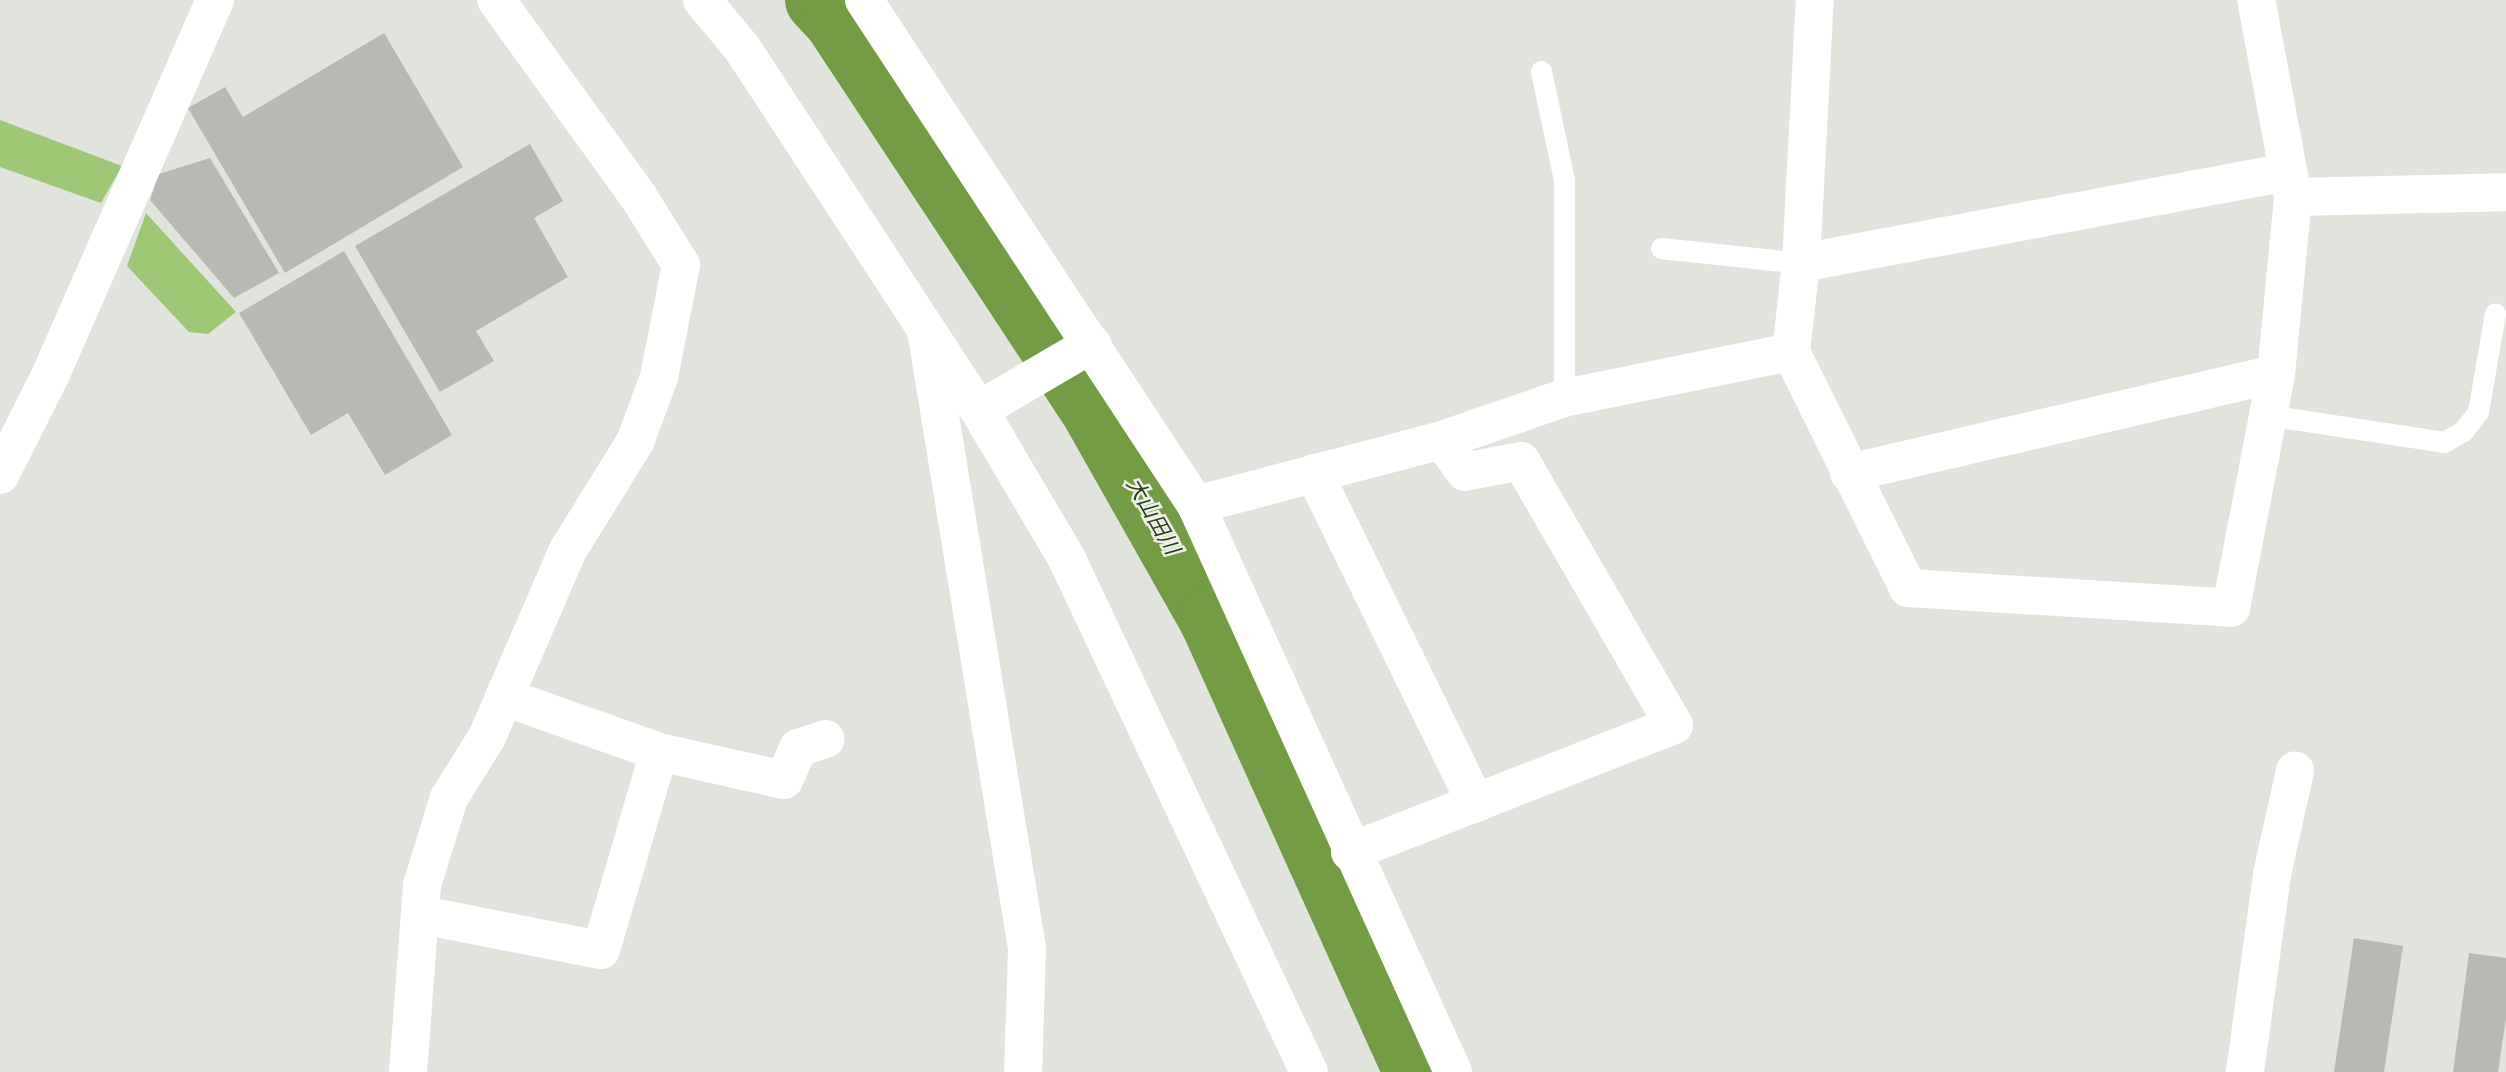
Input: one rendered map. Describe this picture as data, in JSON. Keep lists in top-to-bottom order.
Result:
{
  "water": ["大山田川"]
}
